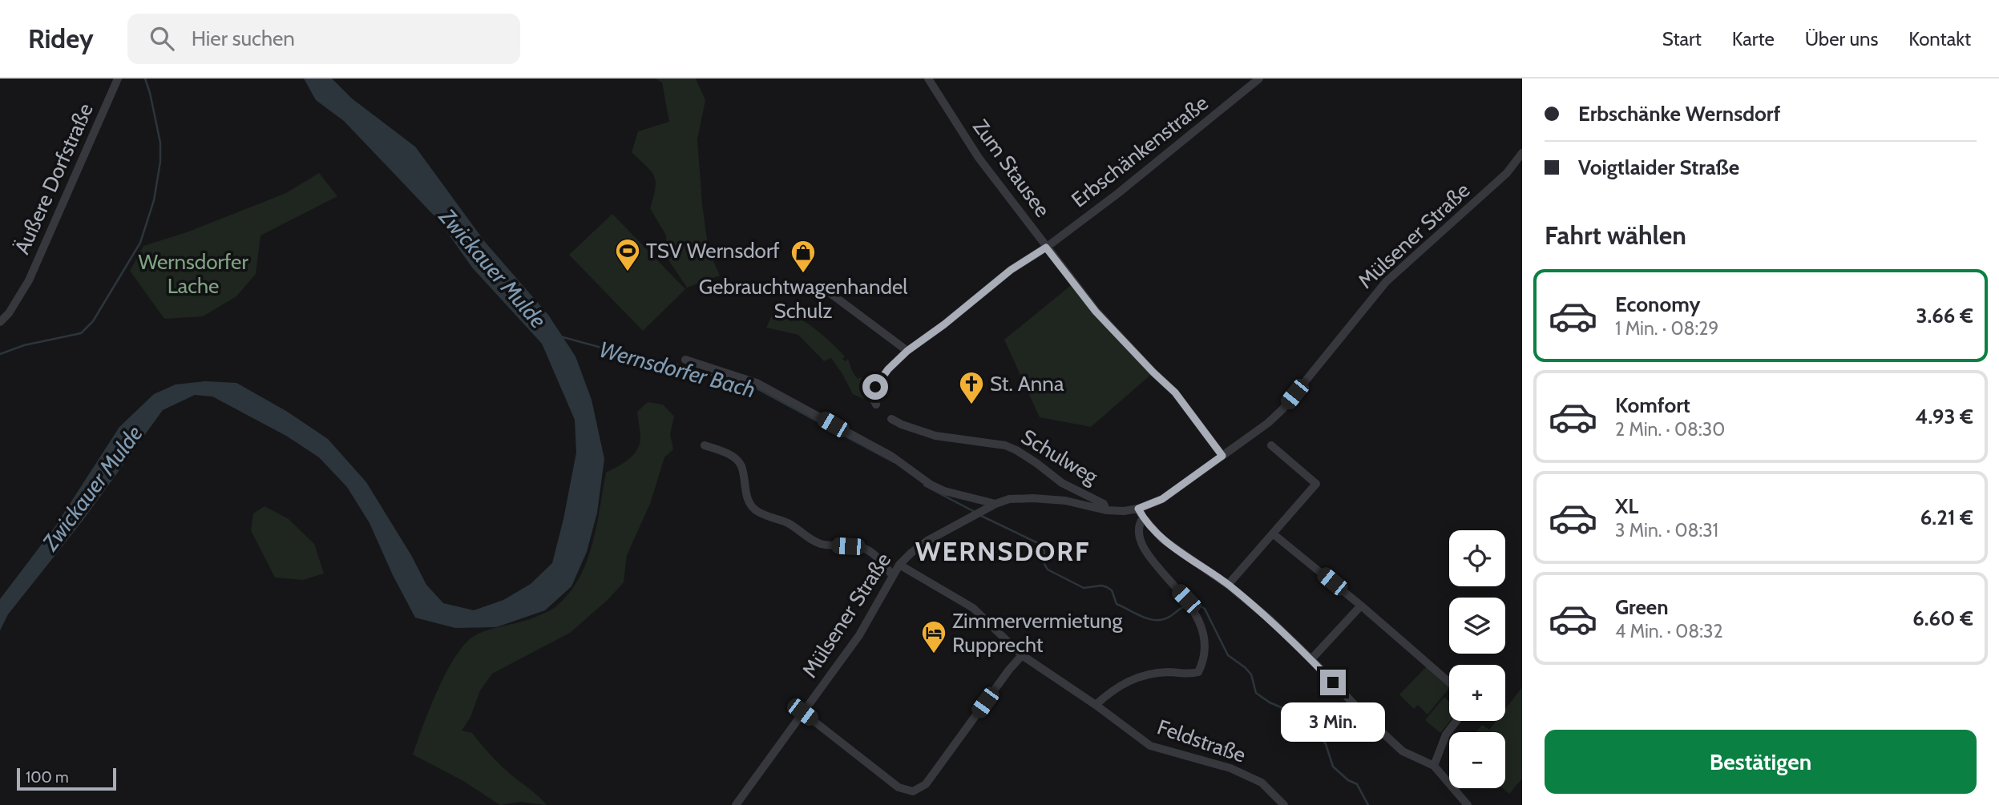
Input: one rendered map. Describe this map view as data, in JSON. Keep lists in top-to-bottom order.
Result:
{
  "streets": {
    "street": [
      "Erbschänkenstraße",
      "Zum Stausee",
      "Äußere Dorfstraße",
      "Mülsener Straße",
      "Schulweg",
      "Feldstraße"
    ]
  },
  "crossings": [
    ["Erbschänkenstraße", "Zum Stausee"],
    ["Zum Stausee", "Mülsener Straße"],
    ["Mülsener Straße", "Schulweg"],
    ["Mülsener Straße", "Feldstraße"]
  ],
  "districts": ["WERNSDORF"],
  "water": ["Zwickauer Mulde", "Wernsdorfer Bach"],
  "parks": ["Wernsdorfer Lache"],
  "places": {
    "sports": ["TSV Wernsdorf"],
    "shop": ["Gebrauchtwagenhandel Schulz"],
    "church": ["St. Anna"],
    "hotel": ["Zimmervermietung Rupprecht"]
  },
  "scale_bar": "100 m",
  "page": {
    "header": "Ridey",
    "search": "Hier suchen",
    "nav": [
      "Start",
      "Karte",
      "Über uns",
      "Kontakt"
    ],
    "banner": ["Erbschänke Wernsdorf", "Voigtlaider Straße"],
    "heading": "Fahrt wählen",
    "list": [
      {
        "name": "Economy",
        "note": "1 Min. · 08:29",
        "value": "3.66 €"
      },
      {
        "name": "Komfort",
        "note": "2 Min. · 08:30",
        "value": "4.93 €"
      },
      {
        "name": "XL",
        "note": "3 Min. · 08:31",
        "value": "6.21 €"
      },
      {
        "name": "Green",
        "note": "4 Min. · 08:32",
        "value": "6.60 €"
      }
    ],
    "map_buttons": ["+", "−"],
    "bubble": "3 Min.",
    "buttons": "Bestätigen",
    "scale": "100 m"
  }
}
